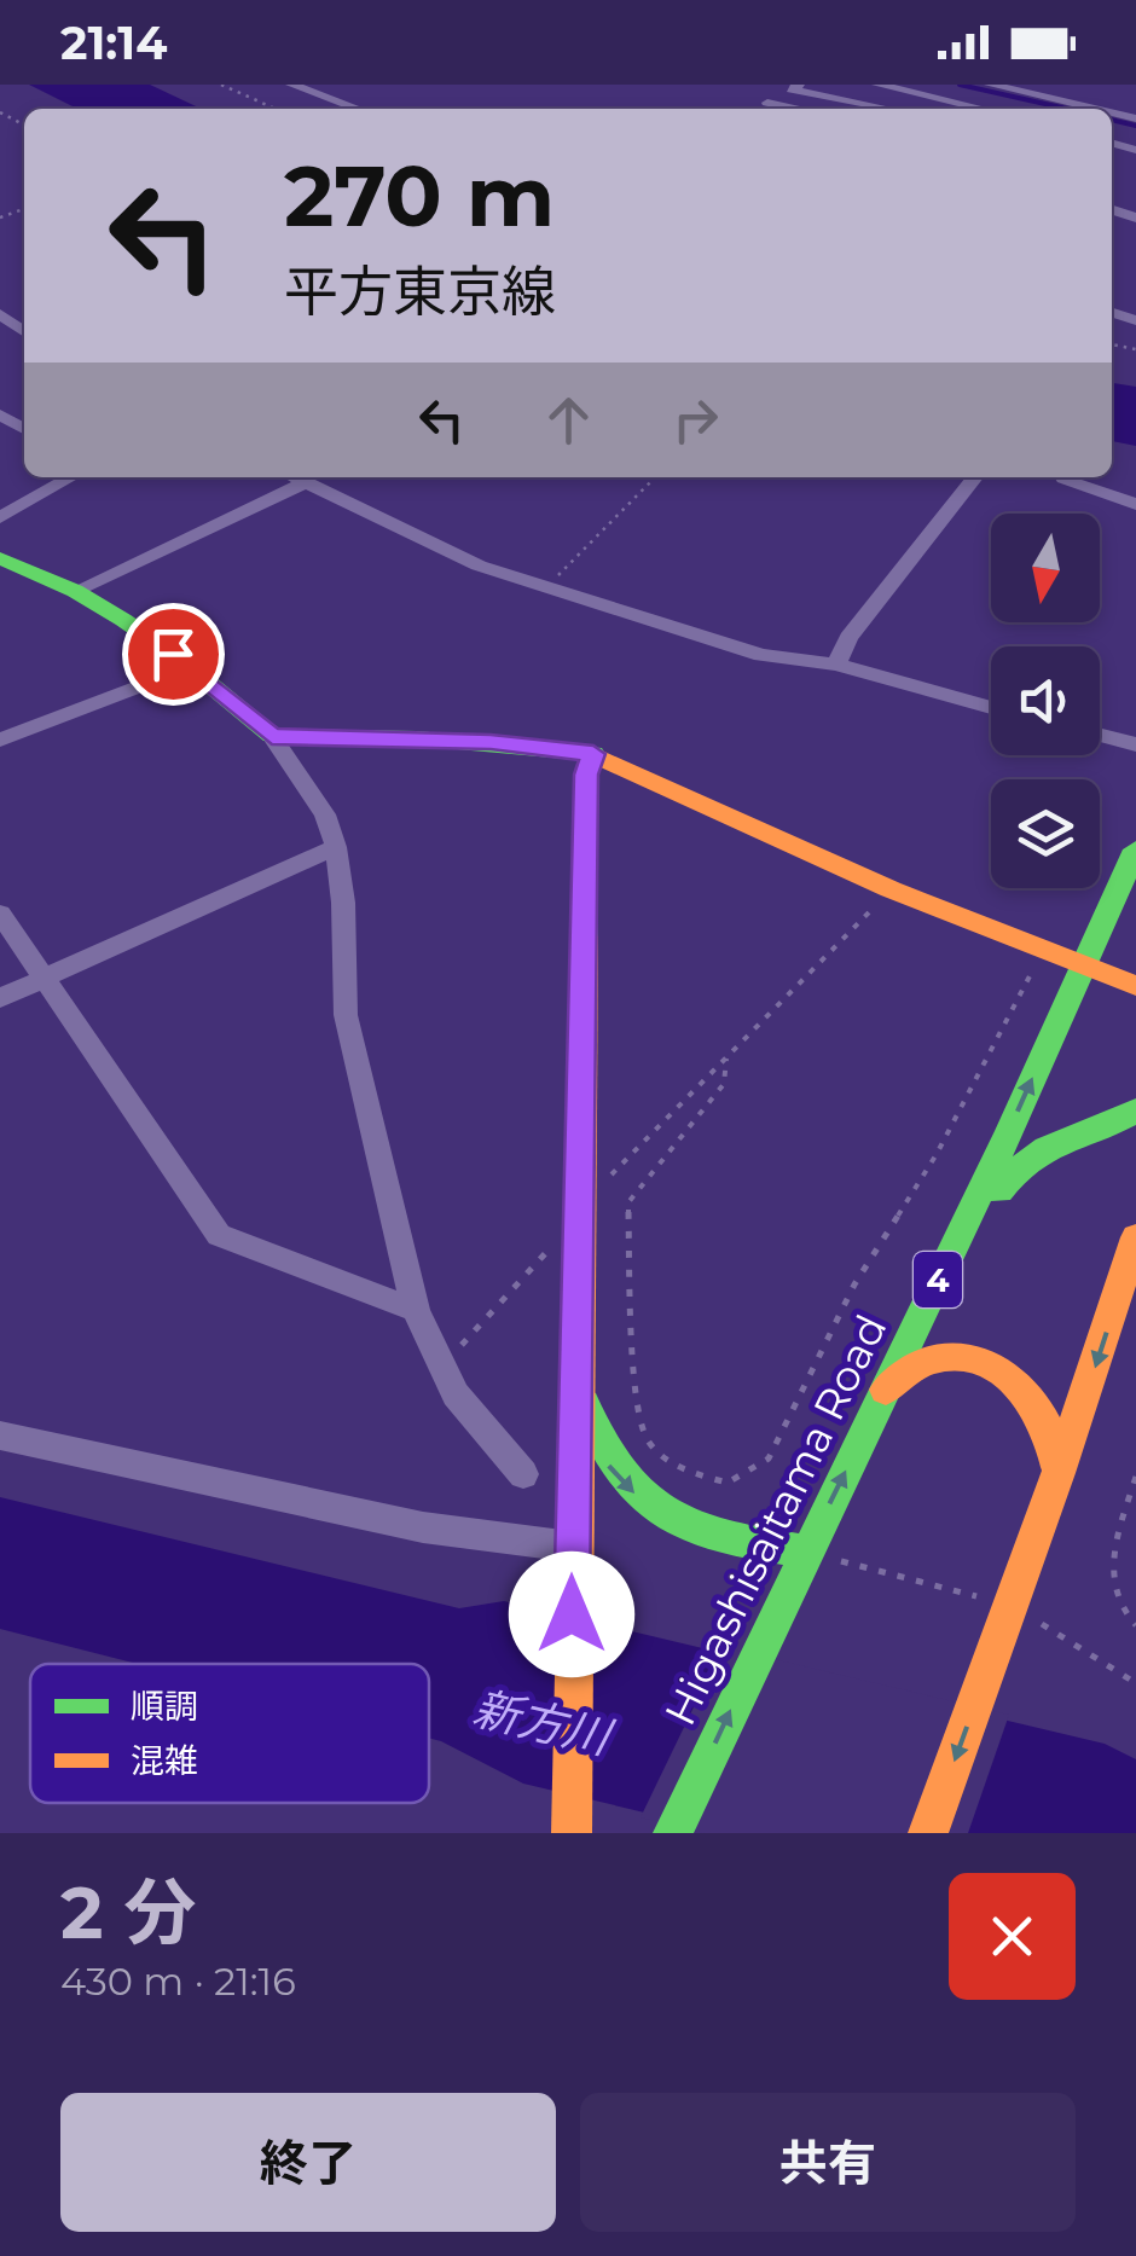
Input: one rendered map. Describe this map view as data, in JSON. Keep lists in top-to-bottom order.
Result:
{
  "streets": {
    "main road": ["4", "Higashisaitama Road"]
  },
  "crossings": [
    ["4", "Higashisaitama Road"]
  ],
  "water": ["新方川"],
  "legend": ["順調", "混雑"],
  "north": "bottom",
  "page": {
    "status": "21:14",
    "turn": ["270 m", "平方東京線"],
    "heading": ["2 分", "430 m · 21:16"],
    "buttons": ["終了", "共有"]
  }
}
